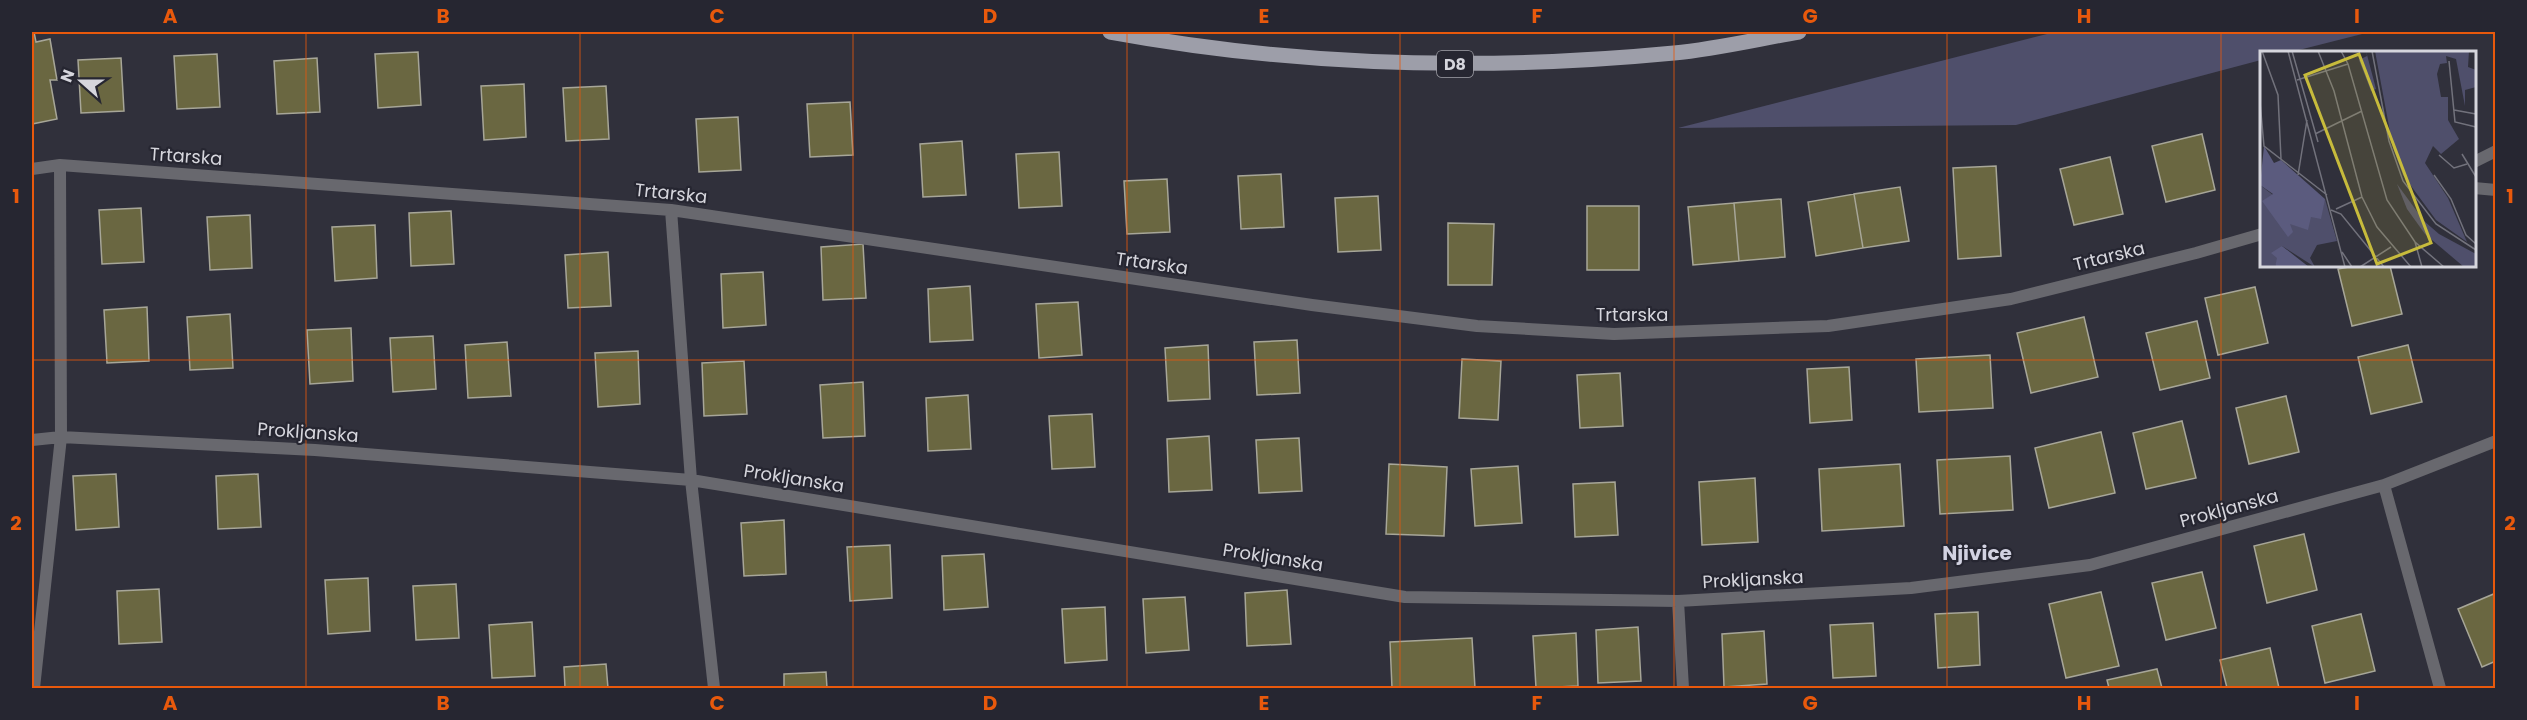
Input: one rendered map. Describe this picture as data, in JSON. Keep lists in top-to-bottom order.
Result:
{
  "streets": {
    "main road": ["D8"],
    "street": ["Trtarska", "Prokljanska"]
  },
  "districts": ["Njivice"],
  "north": "left",
  "grid": {
    "columns": [
      "A",
      "B",
      "C",
      "D",
      "E",
      "F",
      "G",
      "H",
      "I"
    ],
    "rows": ["1", "2"]
  }
}
